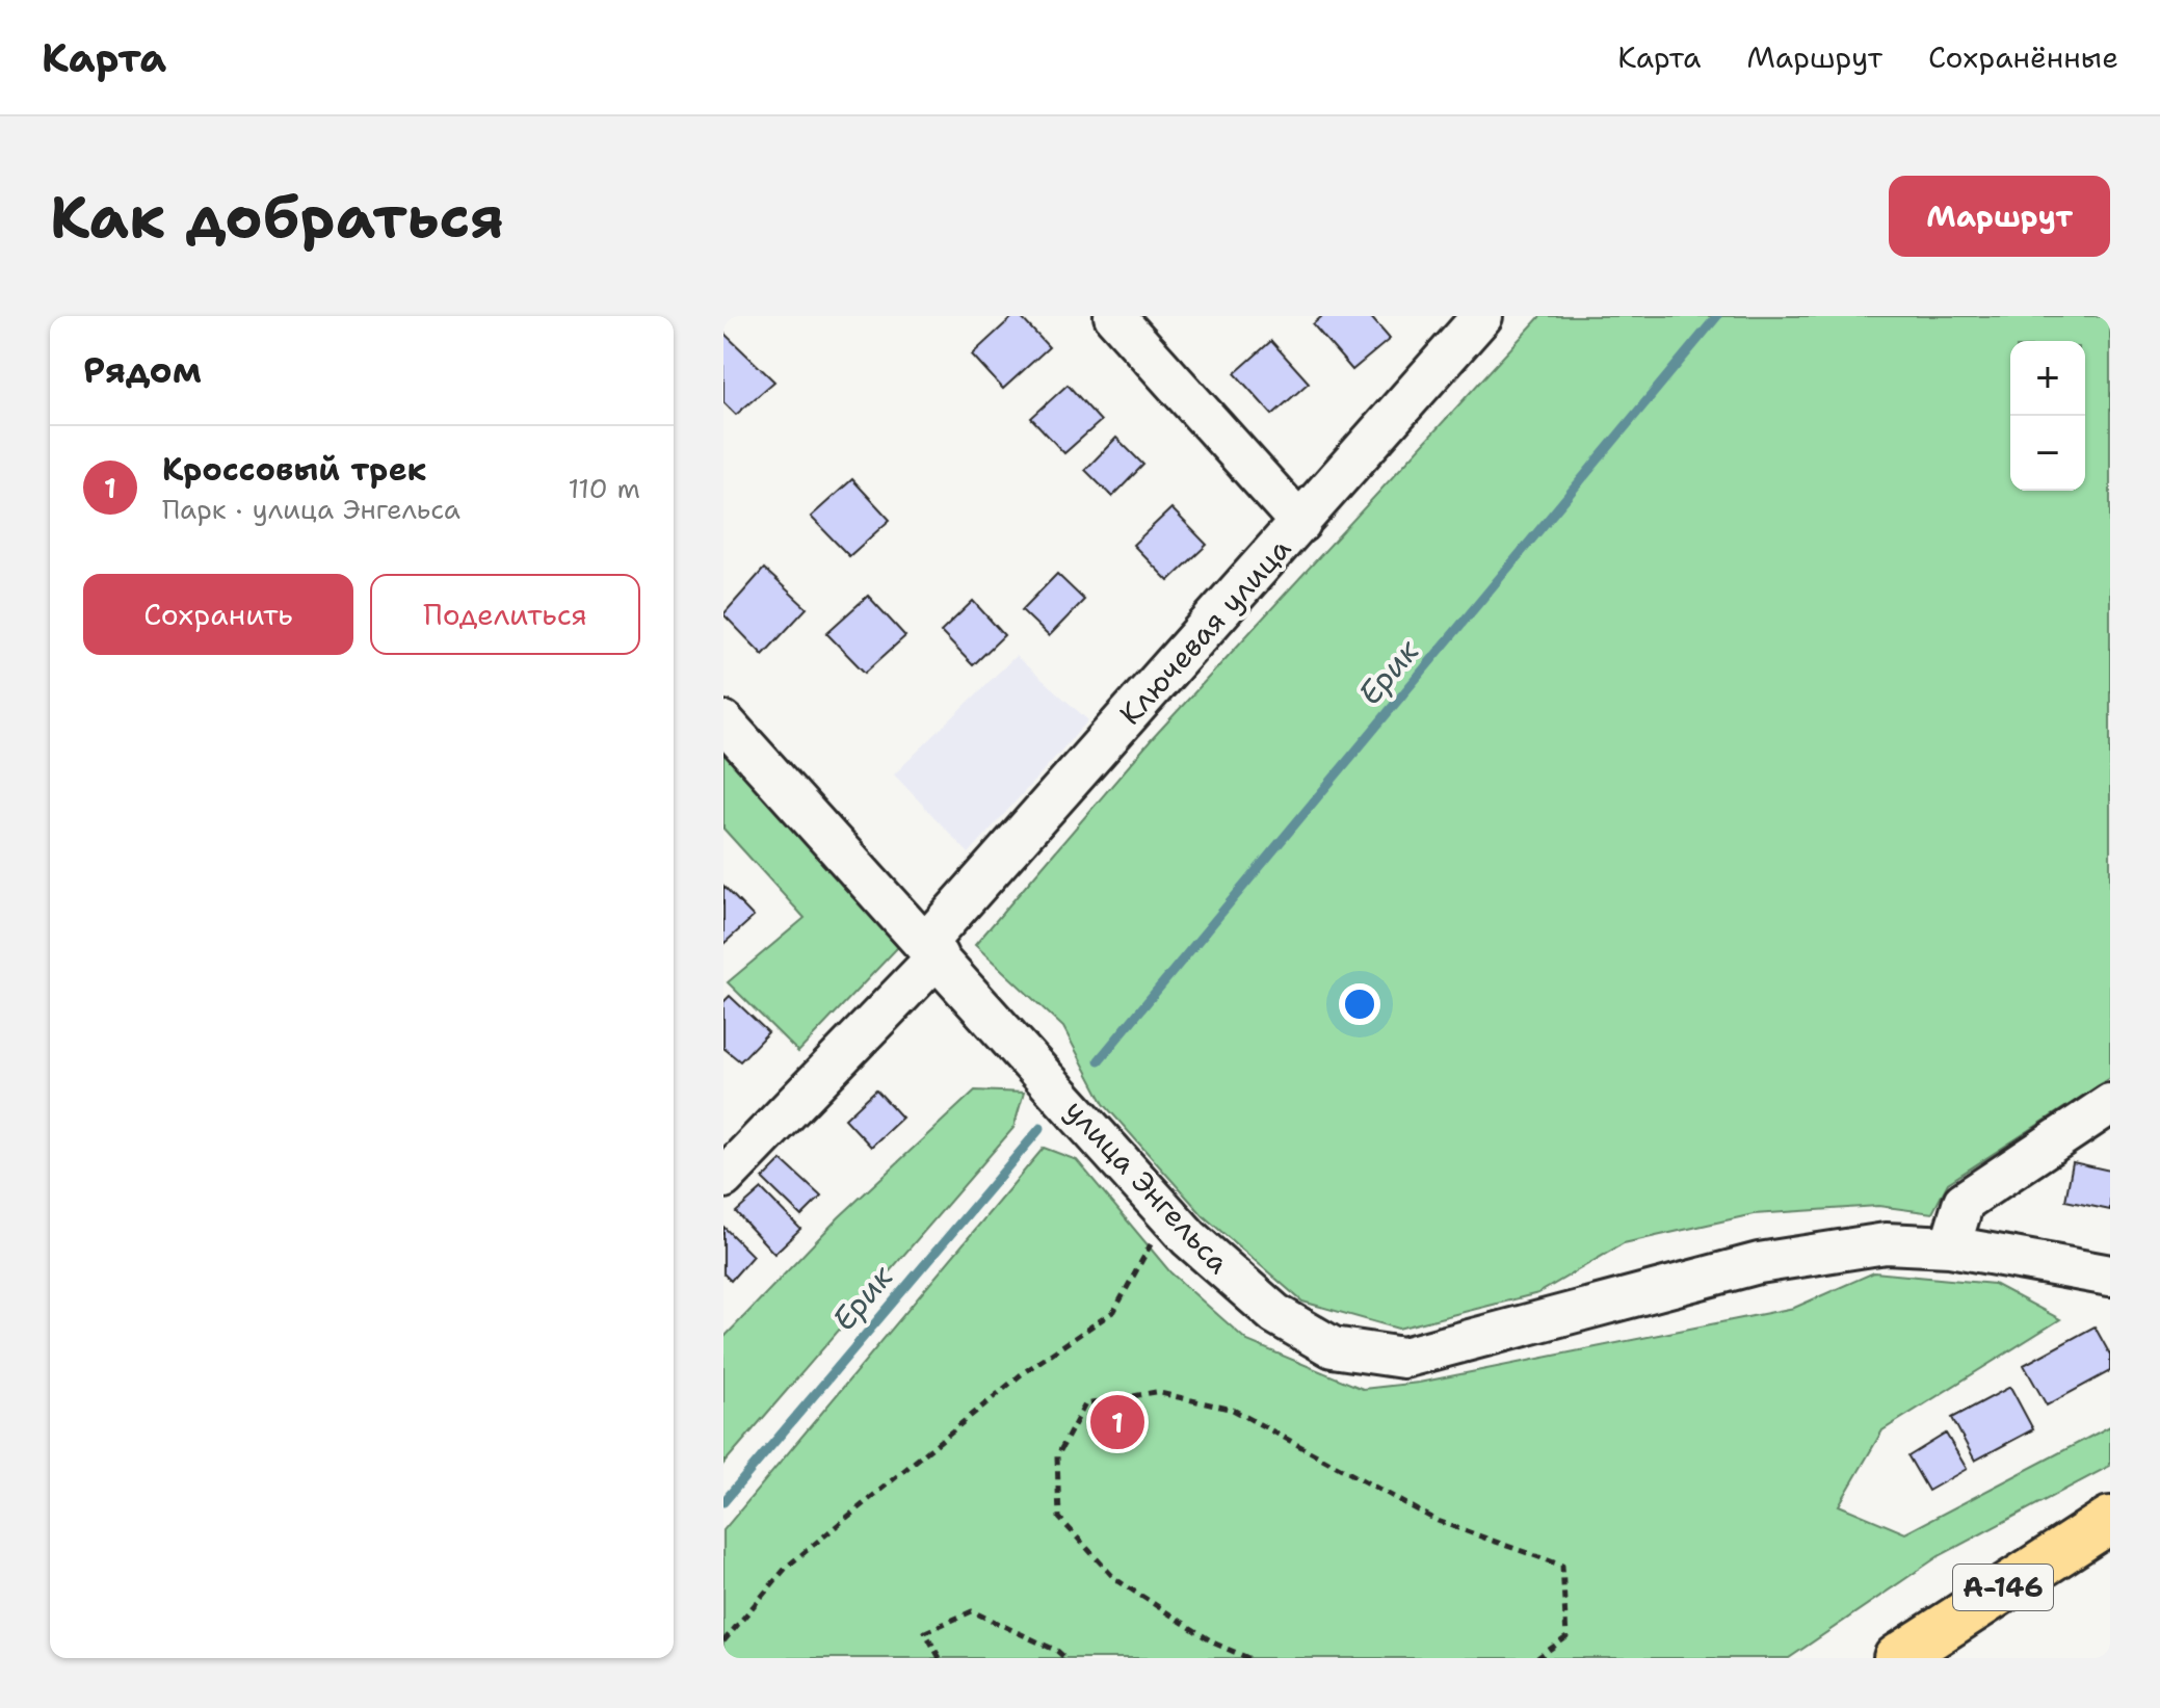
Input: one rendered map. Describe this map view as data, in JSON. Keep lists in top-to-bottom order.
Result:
{
  "streets": {
    "highway": ["А-146"],
    "street": ["Ключевая улица", "улица Энгельса"]
  },
  "crossings": [
    ["Ключевая улица", "улица Энгельса"]
  ],
  "water": ["Ерик"],
  "page": {
    "header": "Карта",
    "nav": ["Карта", "Маршрут", "Сохранённые"],
    "buttons": [
      "Маршрут",
      ["Сохранить", "Поделиться"]
    ],
    "title": "Как добраться",
    "heading": "Рядом",
    "map_buttons": ["+", "−"],
    "list": [
      {
        "mark": "1",
        "name": "Кроссовый трек",
        "note": "Парк · улица Энгельса",
        "value": "110 m"
      }
    ],
    "pins": "1"
  }
}
